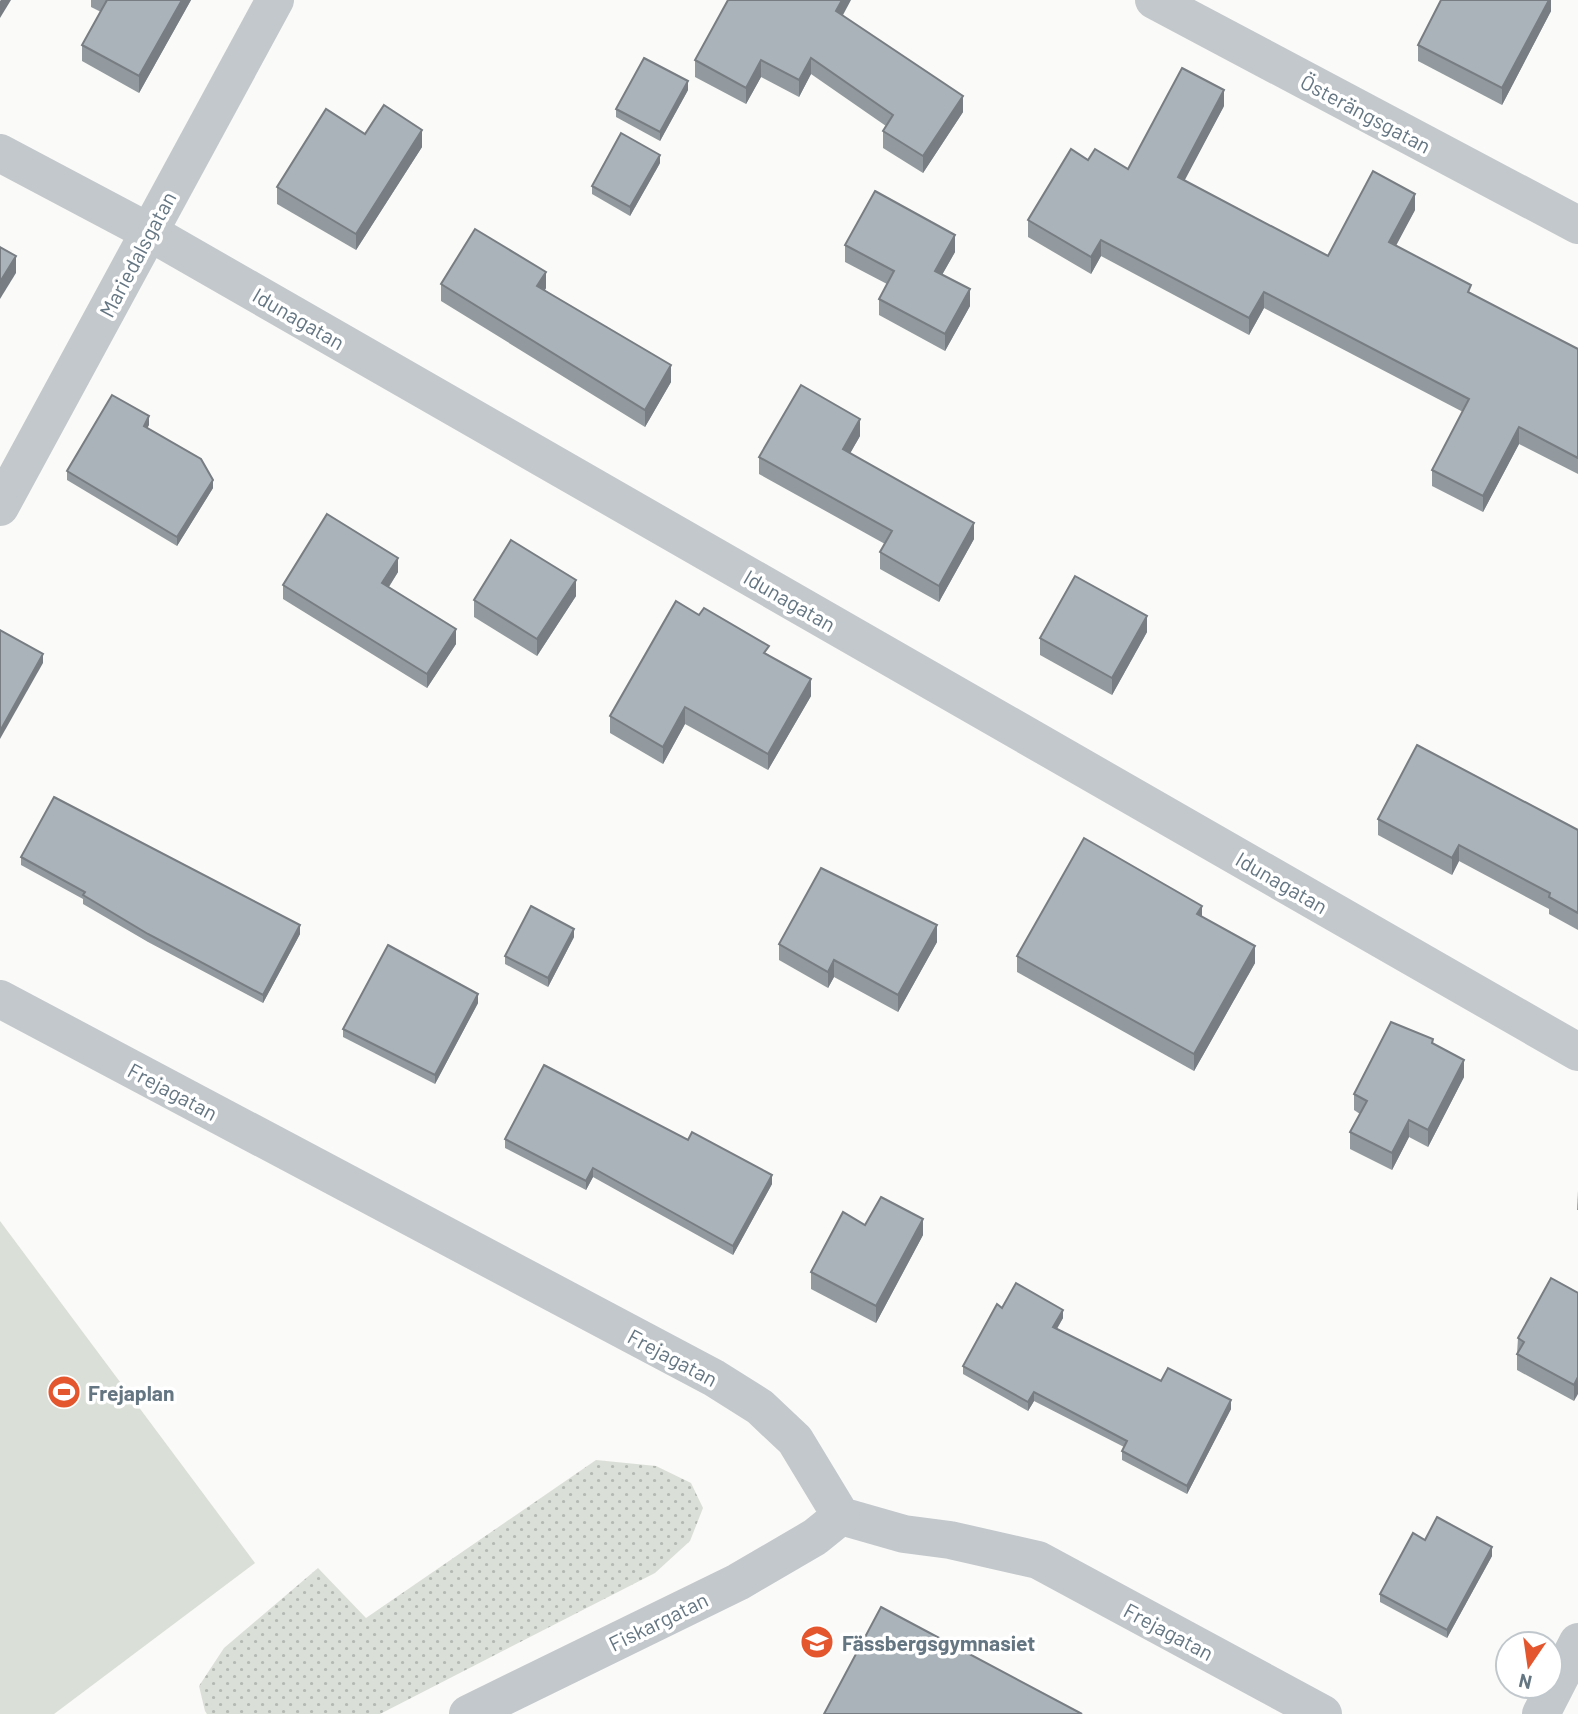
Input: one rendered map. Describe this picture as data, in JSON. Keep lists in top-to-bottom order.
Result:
{
  "streets": {
    "street": [
      "Österängsgatan",
      "Mariedalsgatan",
      "Idunagatan",
      "Frejagatan",
      "Fiskargatan"
    ]
  },
  "crossings": [
    ["Mariedalsgatan", "Idunagatan"],
    ["Frejagatan", "Fiskargatan"]
  ],
  "places": {
    "sports": ["Frejaplan"],
    "school or university": ["Fässbergsgymnasiet"]
  },
  "north": "bottom"
}
